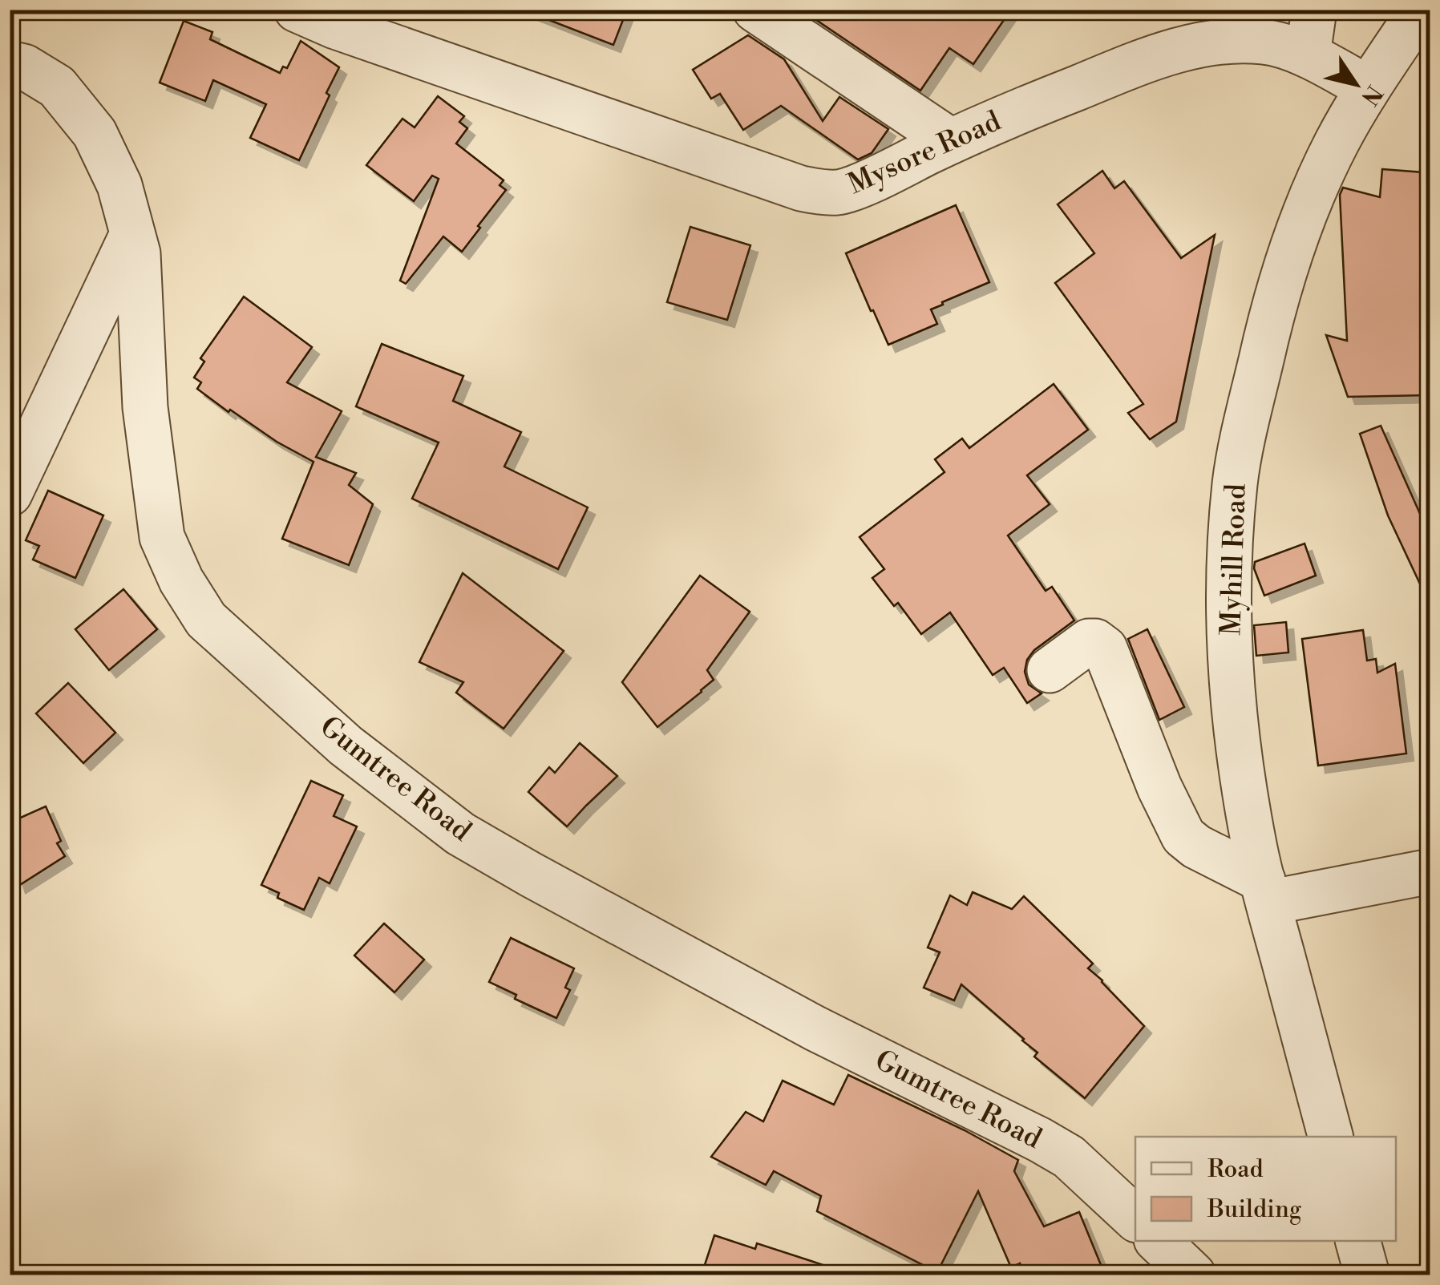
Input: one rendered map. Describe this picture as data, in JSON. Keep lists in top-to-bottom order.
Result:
{
  "streets": {
    "street": ["Mysore Road", "Myhill Road", "Gumtree Road"]
  },
  "crossings": [
    ["Mysore Road", "Myhill Road"]
  ],
  "legend": ["Road", "Building"],
  "north": "bottom right"
}
